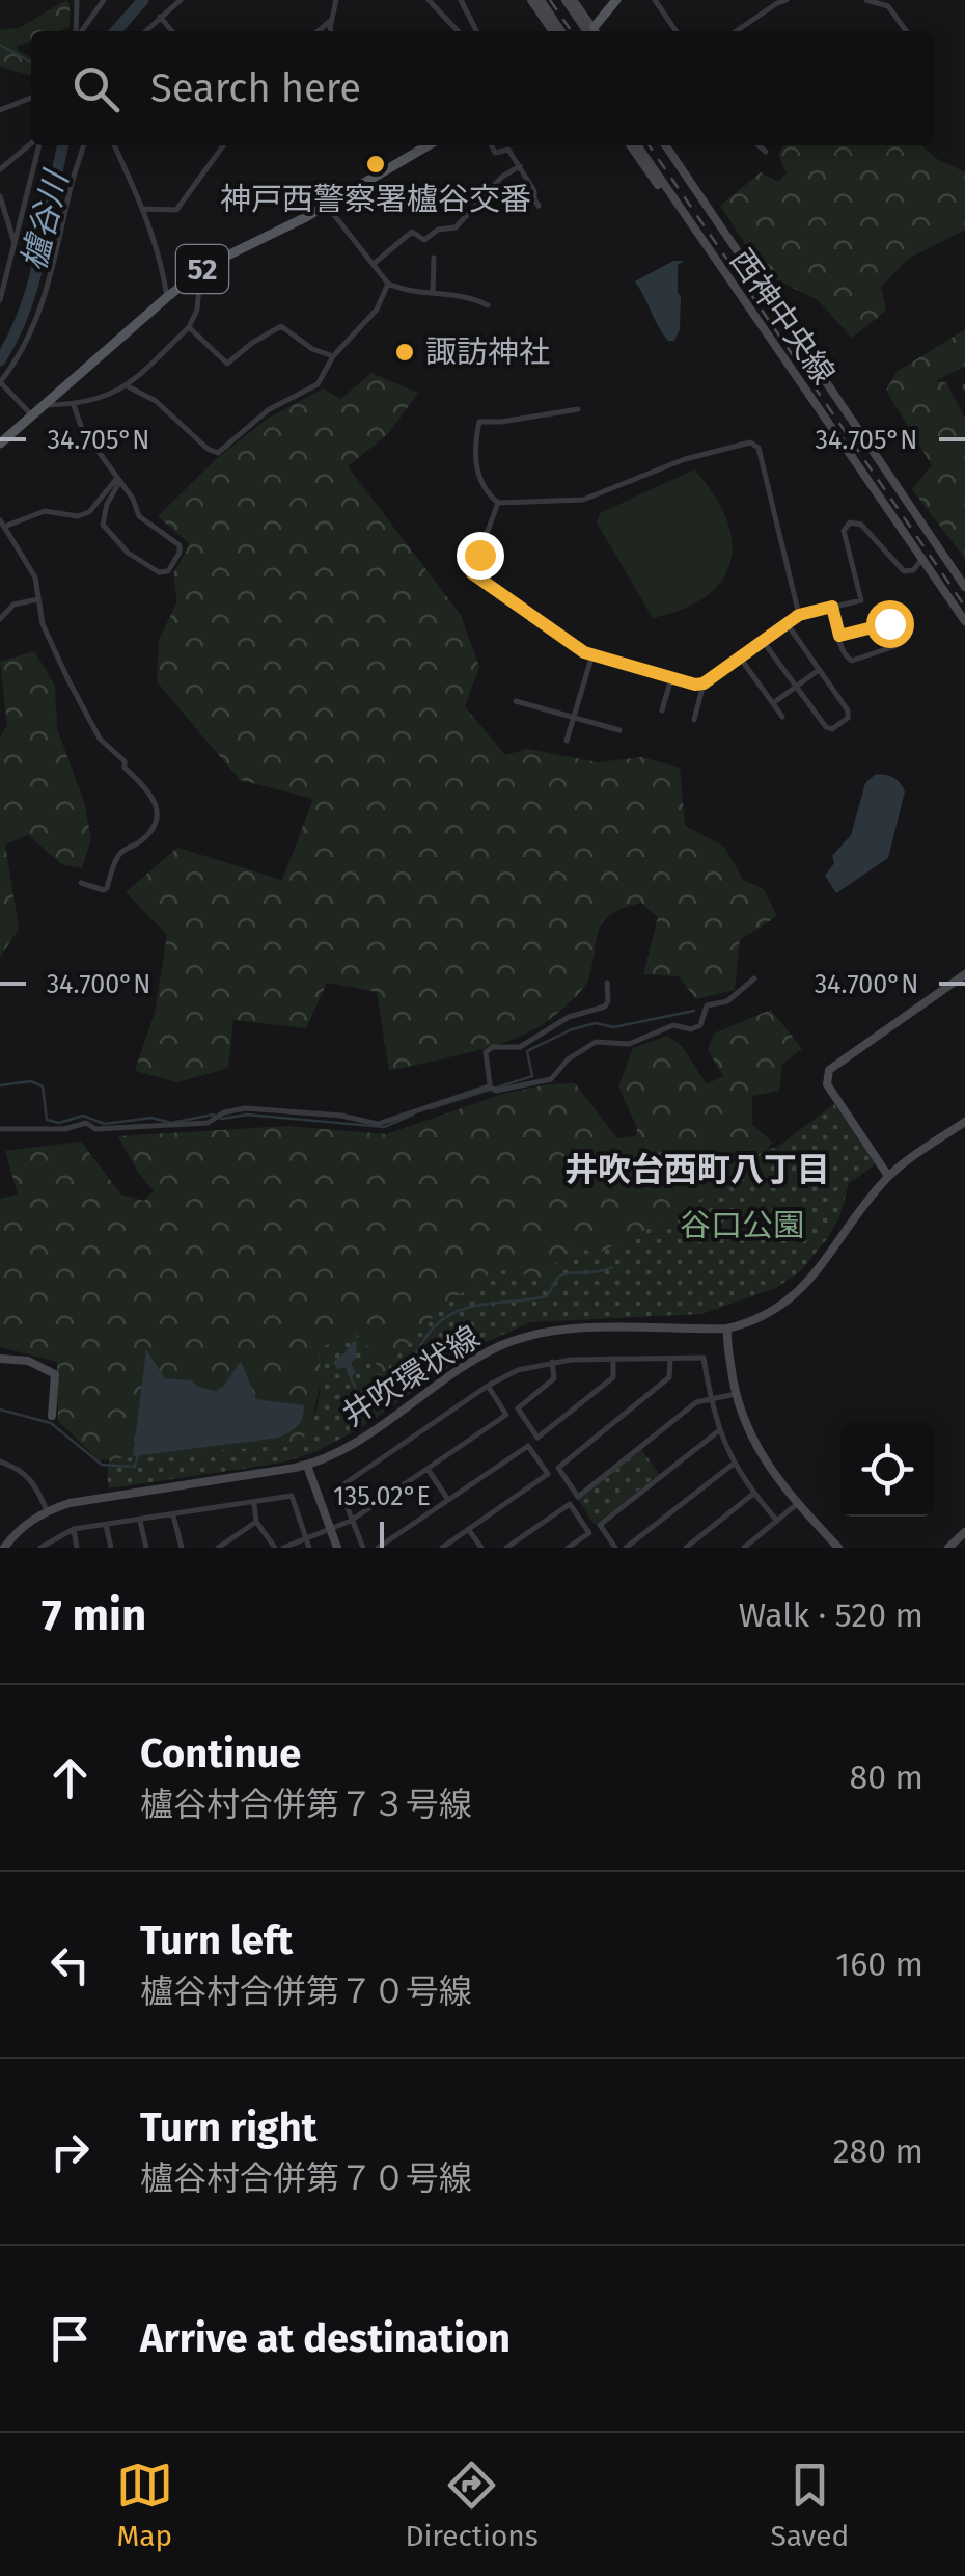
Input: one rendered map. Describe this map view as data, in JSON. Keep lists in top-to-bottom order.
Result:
{
  "streets": {
    "main road": ["52"],
    "street": ["西神中央線", "井吹環状線"]
  },
  "districts": ["井吹台西町八丁目"],
  "water": ["櫨谷川"],
  "parks": ["谷口公園"],
  "places": ["神戸西警察署櫨谷交番", "諏訪神社"],
  "page": {
    "search": "Search here",
    "heading": ["7 min", "Walk · 520 m"],
    "list": [
      ["Continue", "櫨谷村合併第７３号線", "80 m"],
      ["Turn left", "櫨谷村合併第７０号線", "160 m"],
      ["Turn right", "櫨谷村合併第７０号線", "280 m"],
      "Arrive at destination"
    ],
    "nav": ["Map", "Directions", "Saved"]
  },
  "coordinates": ["34.705°N", "34.700°N", "135.02°E"]
}
